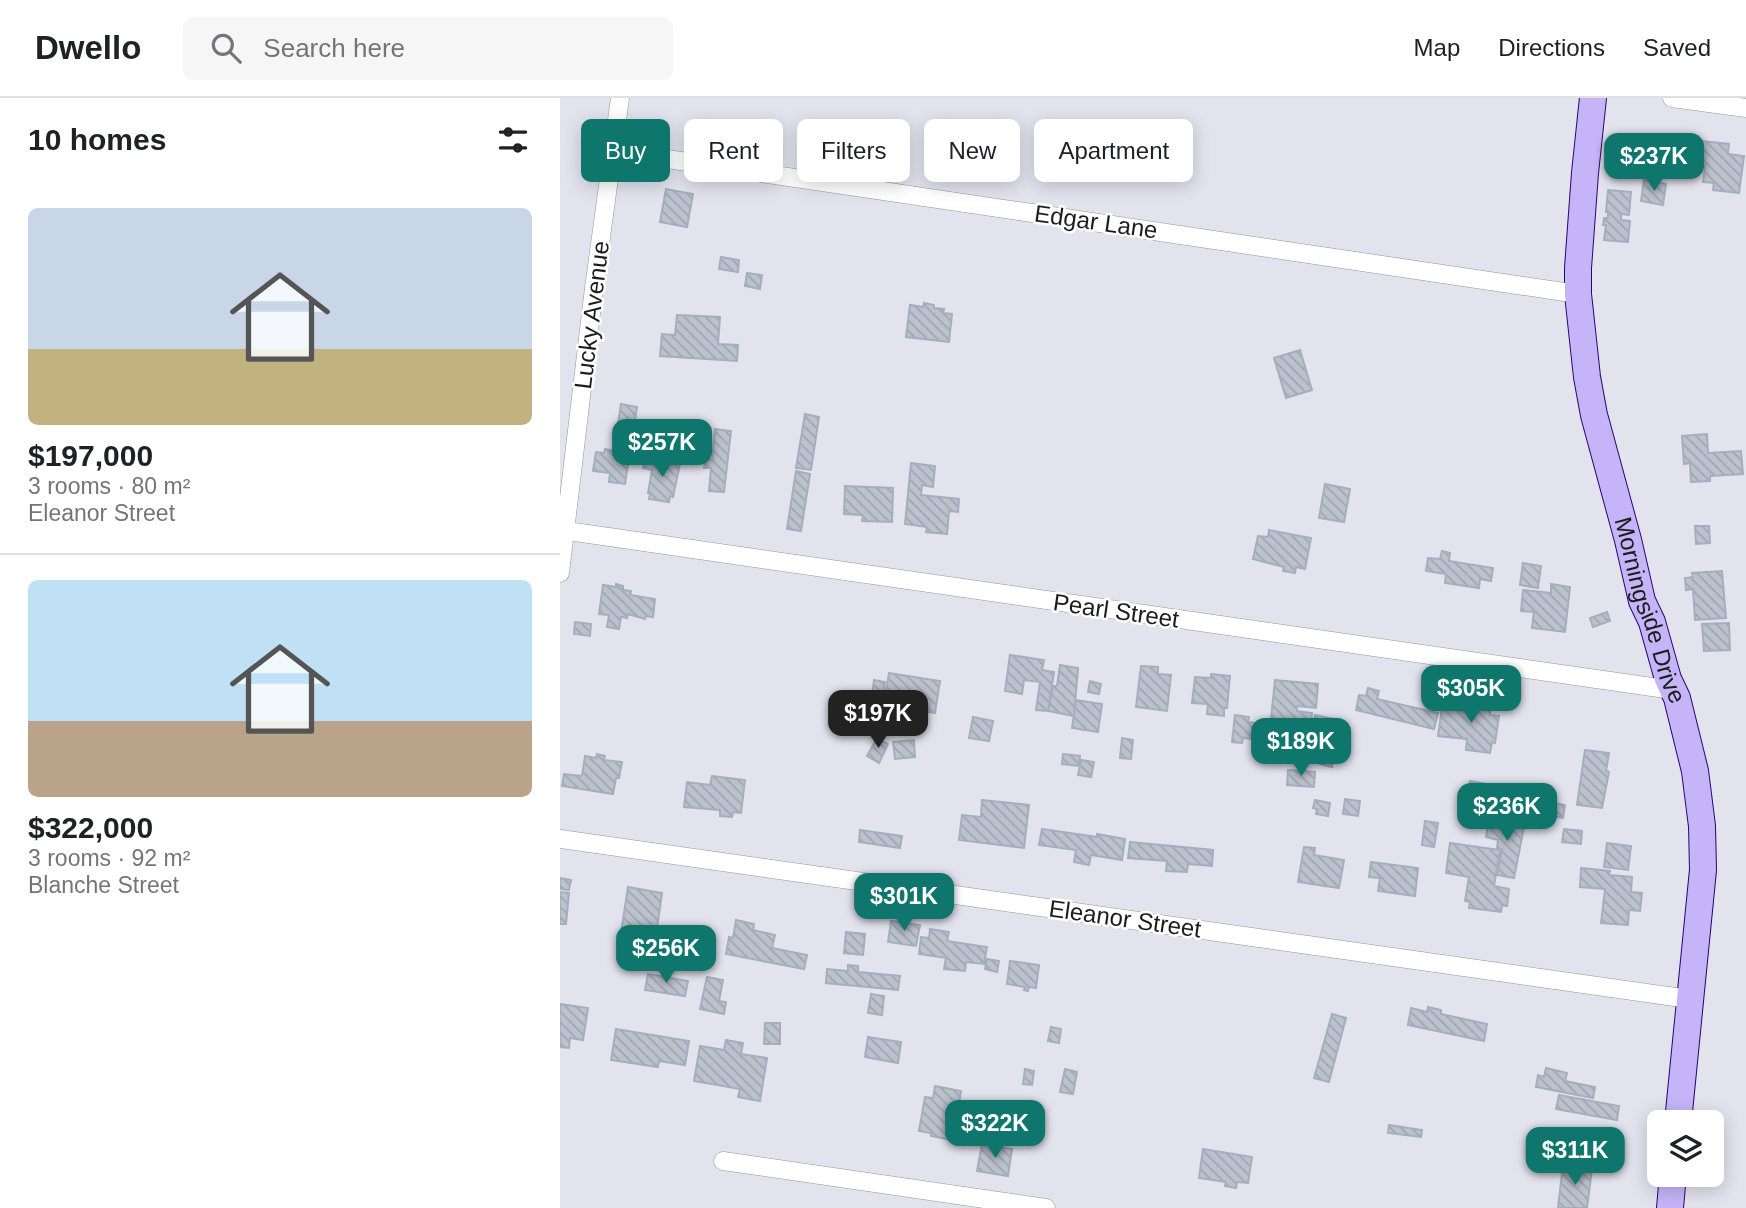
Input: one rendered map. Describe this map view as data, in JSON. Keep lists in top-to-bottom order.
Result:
{
  "streets": {
    "street": [
      "Edgar Lane",
      "Lucky Avenue",
      "Morningside Drive",
      "Pearl Street",
      "Eleanor Street"
    ]
  },
  "crossings": [
    ["Edgar Lane", "Morningside Drive"],
    ["Lucky Avenue", "Pearl Street"],
    ["Morningside Drive", "Pearl Street"],
    ["Morningside Drive", "Eleanor Street"]
  ],
  "page": {
    "header": "Dwello",
    "search": "Search here",
    "nav": ["Map", "Directions", "Saved"],
    "heading": "10 homes",
    "chip": [
      "Buy",
      "Rent",
      "Filters",
      "New",
      "Apartment"
    ],
    "price": [
      "$237K",
      "$257K",
      "$305K",
      "$197K",
      "$189K",
      "$236K",
      "$301K",
      "$256K",
      "$322K",
      "$311K"
    ],
    "list": [
      {
        "name": "$197,000",
        "note": "3 rooms · 80 m² · Eleanor Street"
      },
      {
        "name": "$322,000",
        "note": "3 rooms · 92 m² · Blanche Street"
      }
    ]
  }
}
